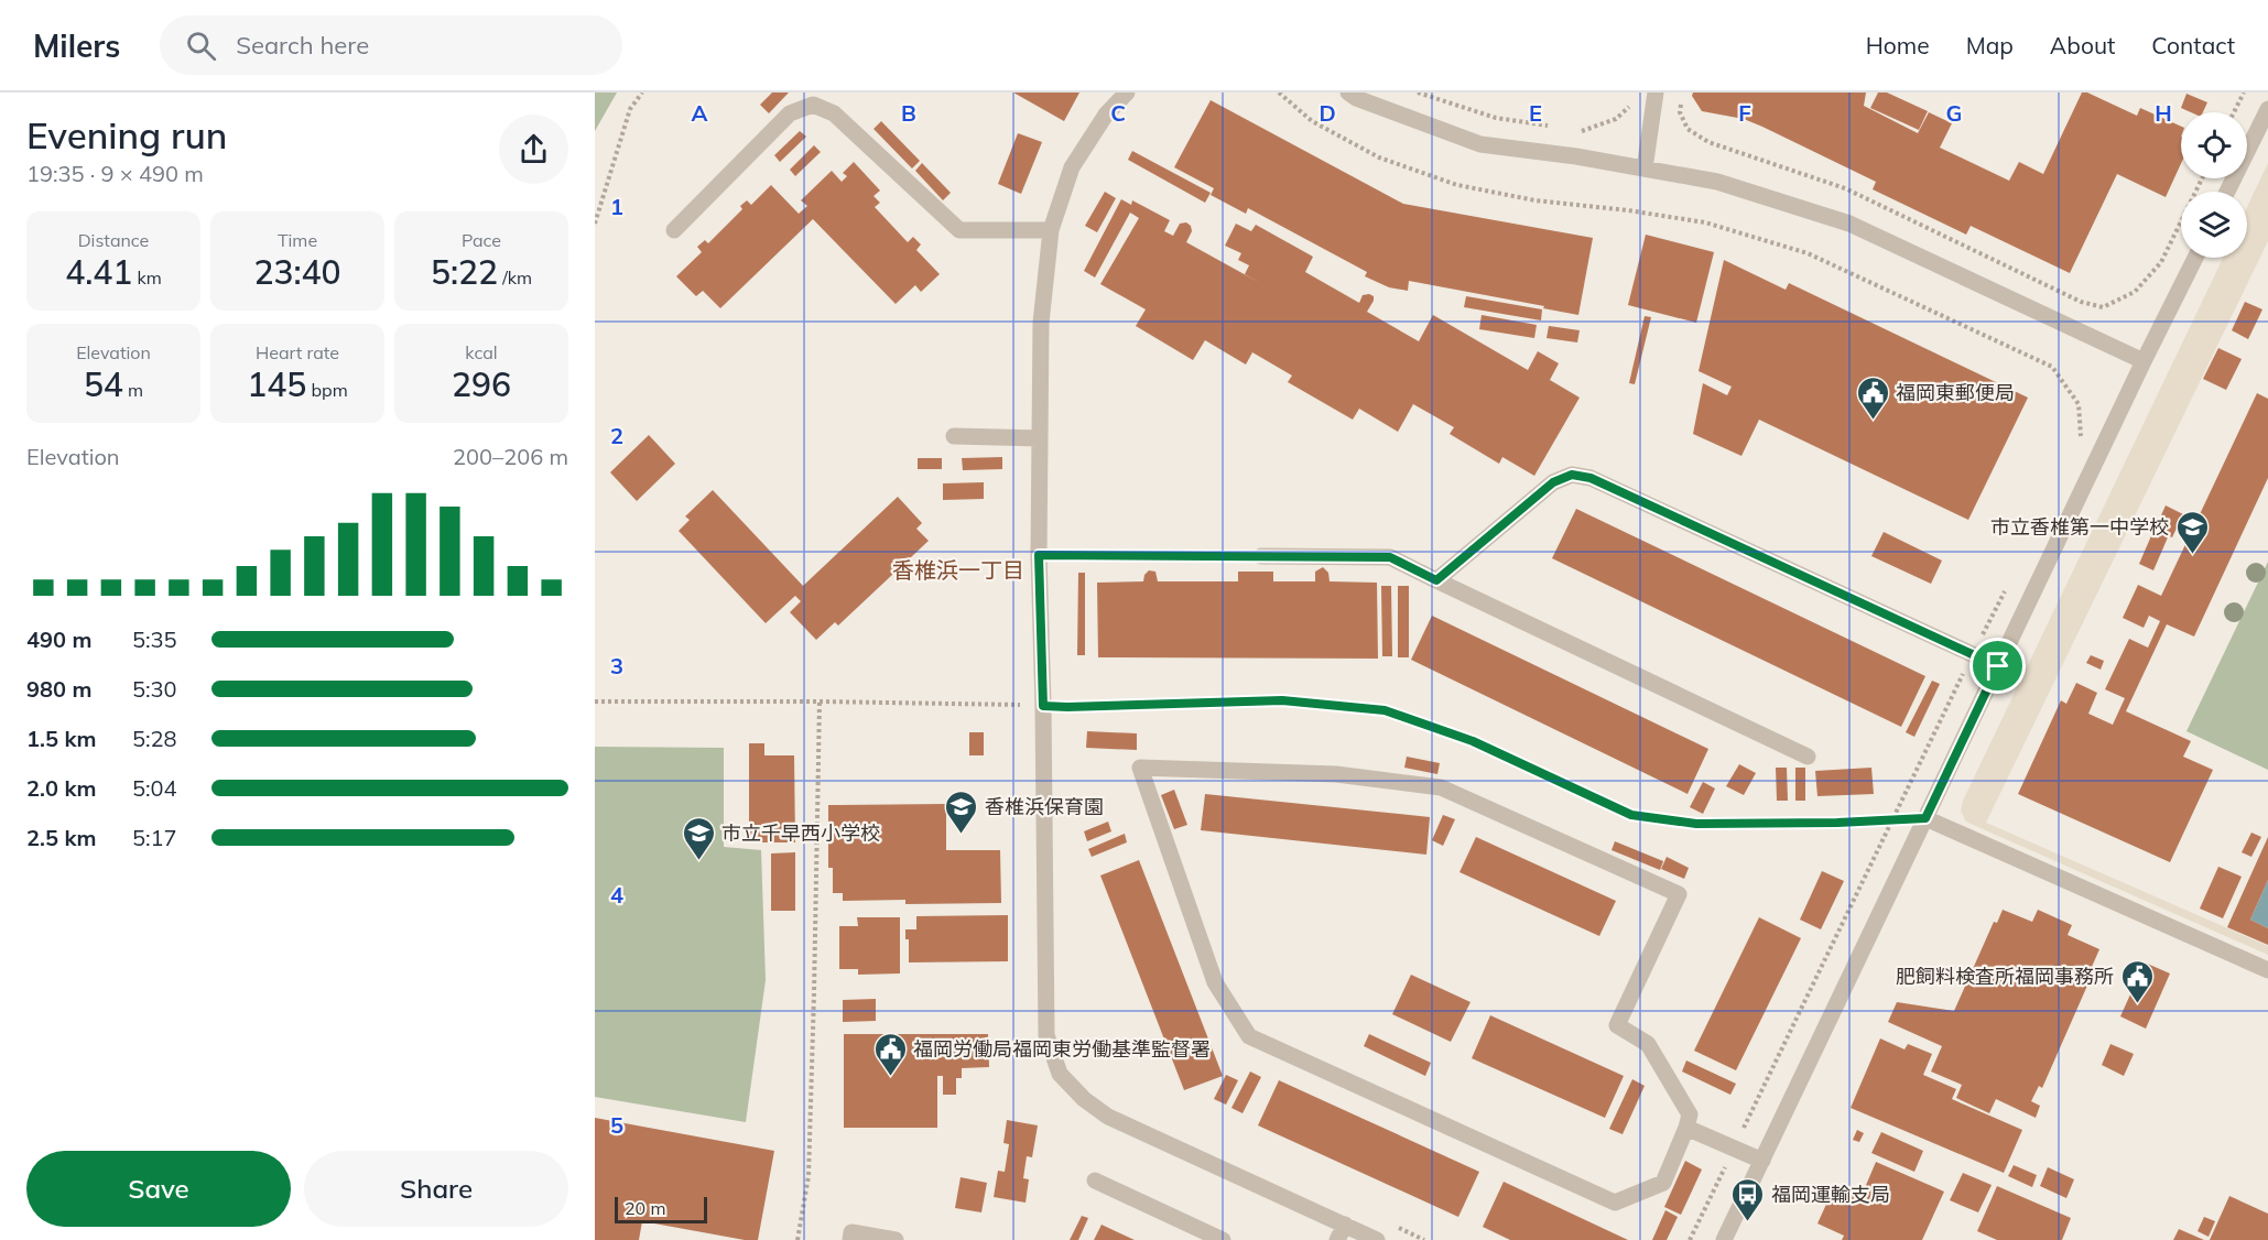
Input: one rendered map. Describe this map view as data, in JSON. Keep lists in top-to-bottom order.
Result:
{
  "districts": ["香椎浜一丁目"],
  "places": {
    "public building": ["福岡東郵便局", "肥飼料検査所福岡事務所", "福岡労働局福岡東労働基準監督署"],
    "school or university": ["市立香椎第一中学校", "香椎浜保育園", "市立千早西小学校"],
    "bus stop": ["福岡運輸支局"]
  },
  "scale_bar": "20 m",
  "page": {
    "header": "Milers",
    "search": "Search here",
    "nav": [
      "Home",
      "Map",
      "About",
      "Contact"
    ],
    "heading": ["Evening run", "19:35 · 9 × 490 m"],
    "stats": [
      ["Distance", "4.41 km"],
      ["Time", "23:40"],
      ["Pace", "5:22 /km"],
      ["Elevation", "54 m"],
      ["Heart rate", "145 bpm"],
      ["kcal", "296"]
    ],
    "chart": ["Elevation", "200–206 m"],
    "list": [
      {
        "name": "490 m",
        "note": "5:35"
      },
      {
        "name": "980 m",
        "note": "5:30"
      },
      {
        "name": "1.5 km",
        "note": "5:28"
      },
      {
        "name": "2.0 km",
        "note": "5:04"
      },
      {
        "name": "2.5 km",
        "note": "5:17"
      }
    ],
    "buttons": ["Save", "Share"],
    "scale": "20 m"
  },
  "grid": {
    "columns": [
      "A",
      "B",
      "C",
      "D",
      "E",
      "F",
      "G",
      "H"
    ],
    "rows": [
      "1",
      "2",
      "3",
      "4",
      "5"
    ]
  }
}
